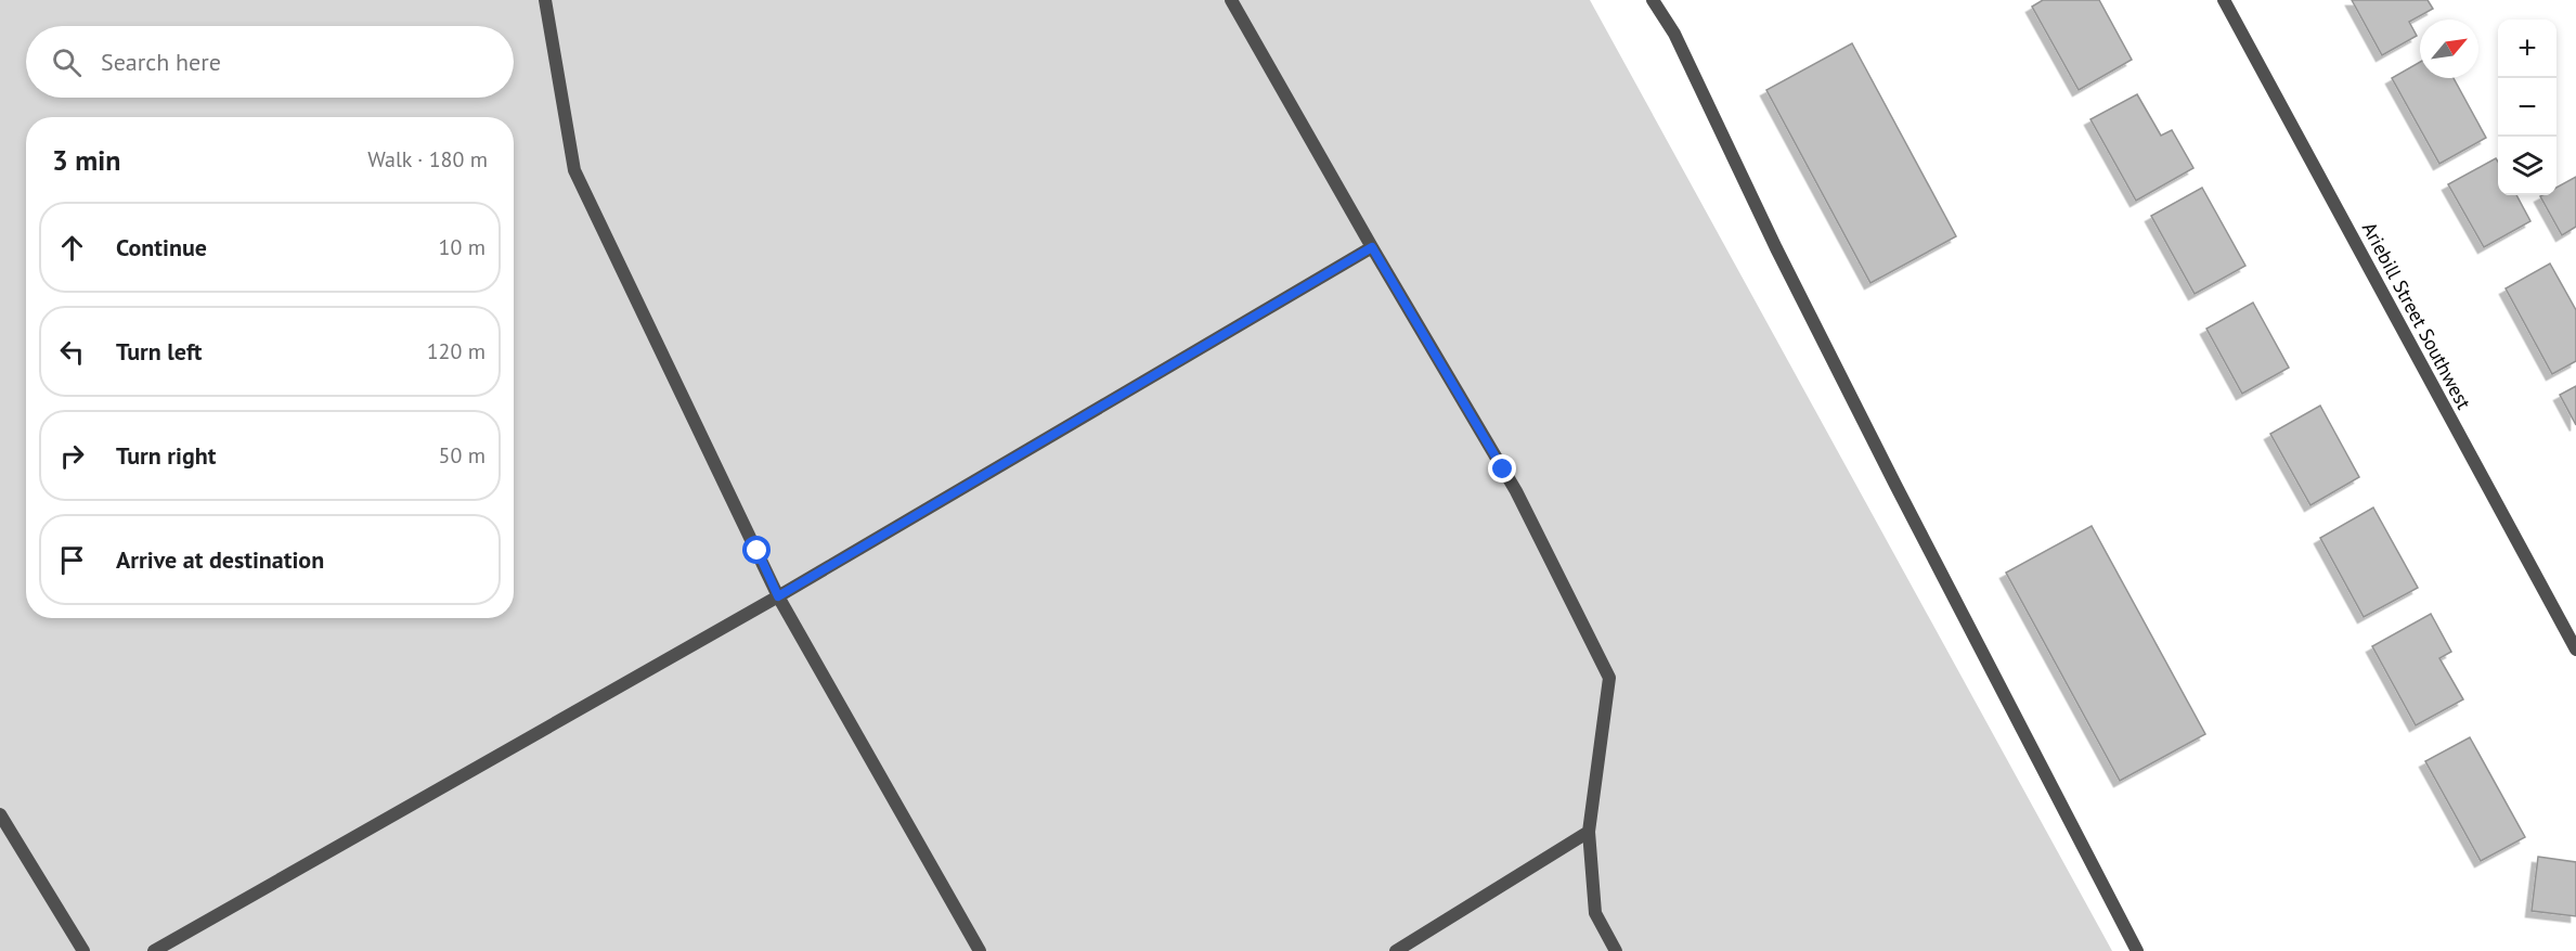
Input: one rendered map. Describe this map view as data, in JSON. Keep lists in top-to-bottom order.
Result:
{
  "streets": {
    "street": ["Ariebill Street Southwest"]
  },
  "north": "top right",
  "page": {
    "map_buttons": ["+", "−"],
    "search": "Search here",
    "heading": ["3 min", "Walk · 180 m"],
    "list": [
      ["Continue", "10 m"],
      ["Turn left", "120 m"],
      ["Turn right", "50 m"],
      "Arrive at destination"
    ]
  }
}
